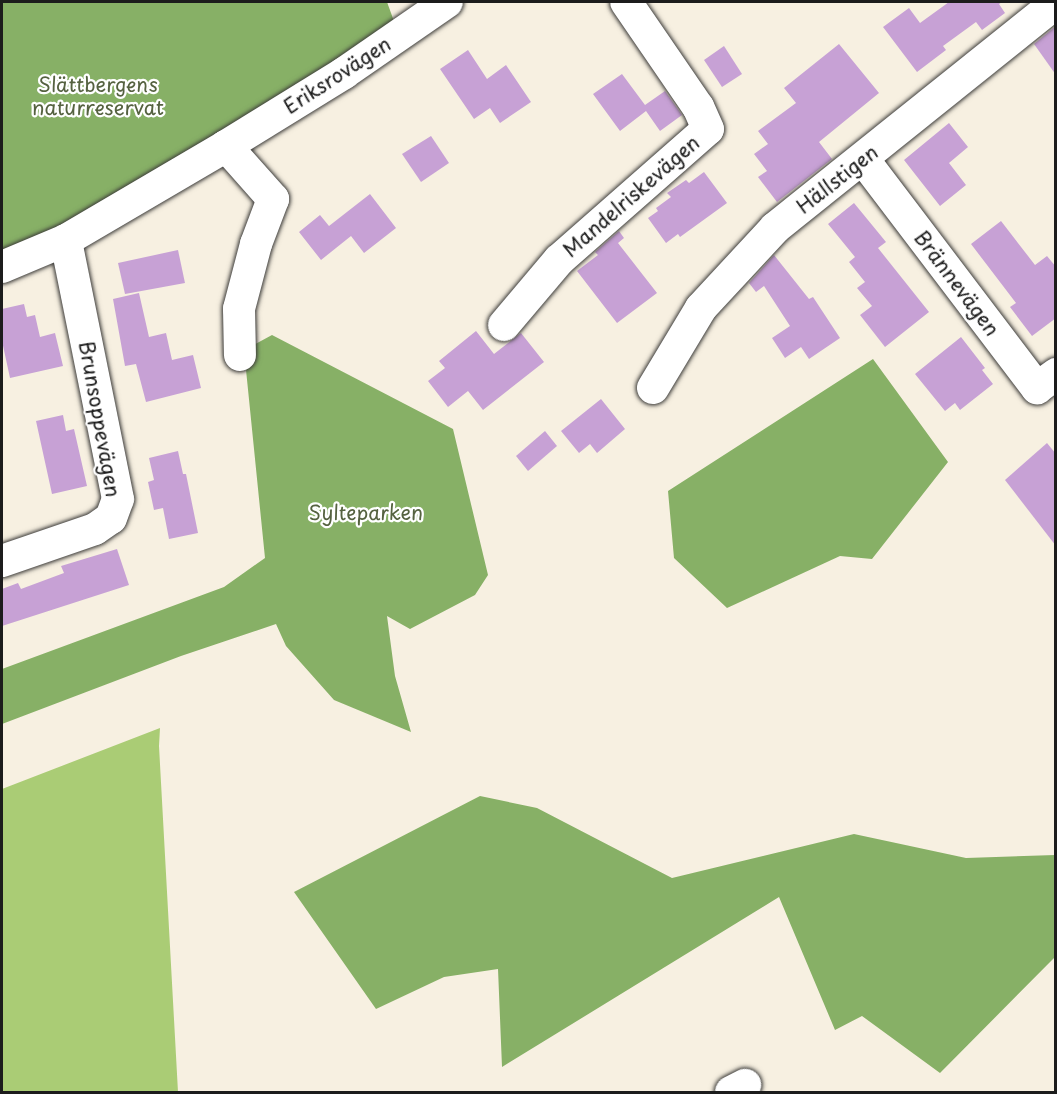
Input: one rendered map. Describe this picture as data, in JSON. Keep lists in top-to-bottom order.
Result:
{
  "streets": {
    "street": [
      "Eriksrovägen",
      "Hällstigen",
      "Mandelriskevägen",
      "Brännevägen",
      "Brunsoppevägen"
    ]
  },
  "crossings": [
    ["Eriksrovägen", "Brunsoppevägen"],
    ["Hällstigen", "Brännevägen"]
  ],
  "parks": ["Slättbergens naturreservat", "Sylteparken"]
}
